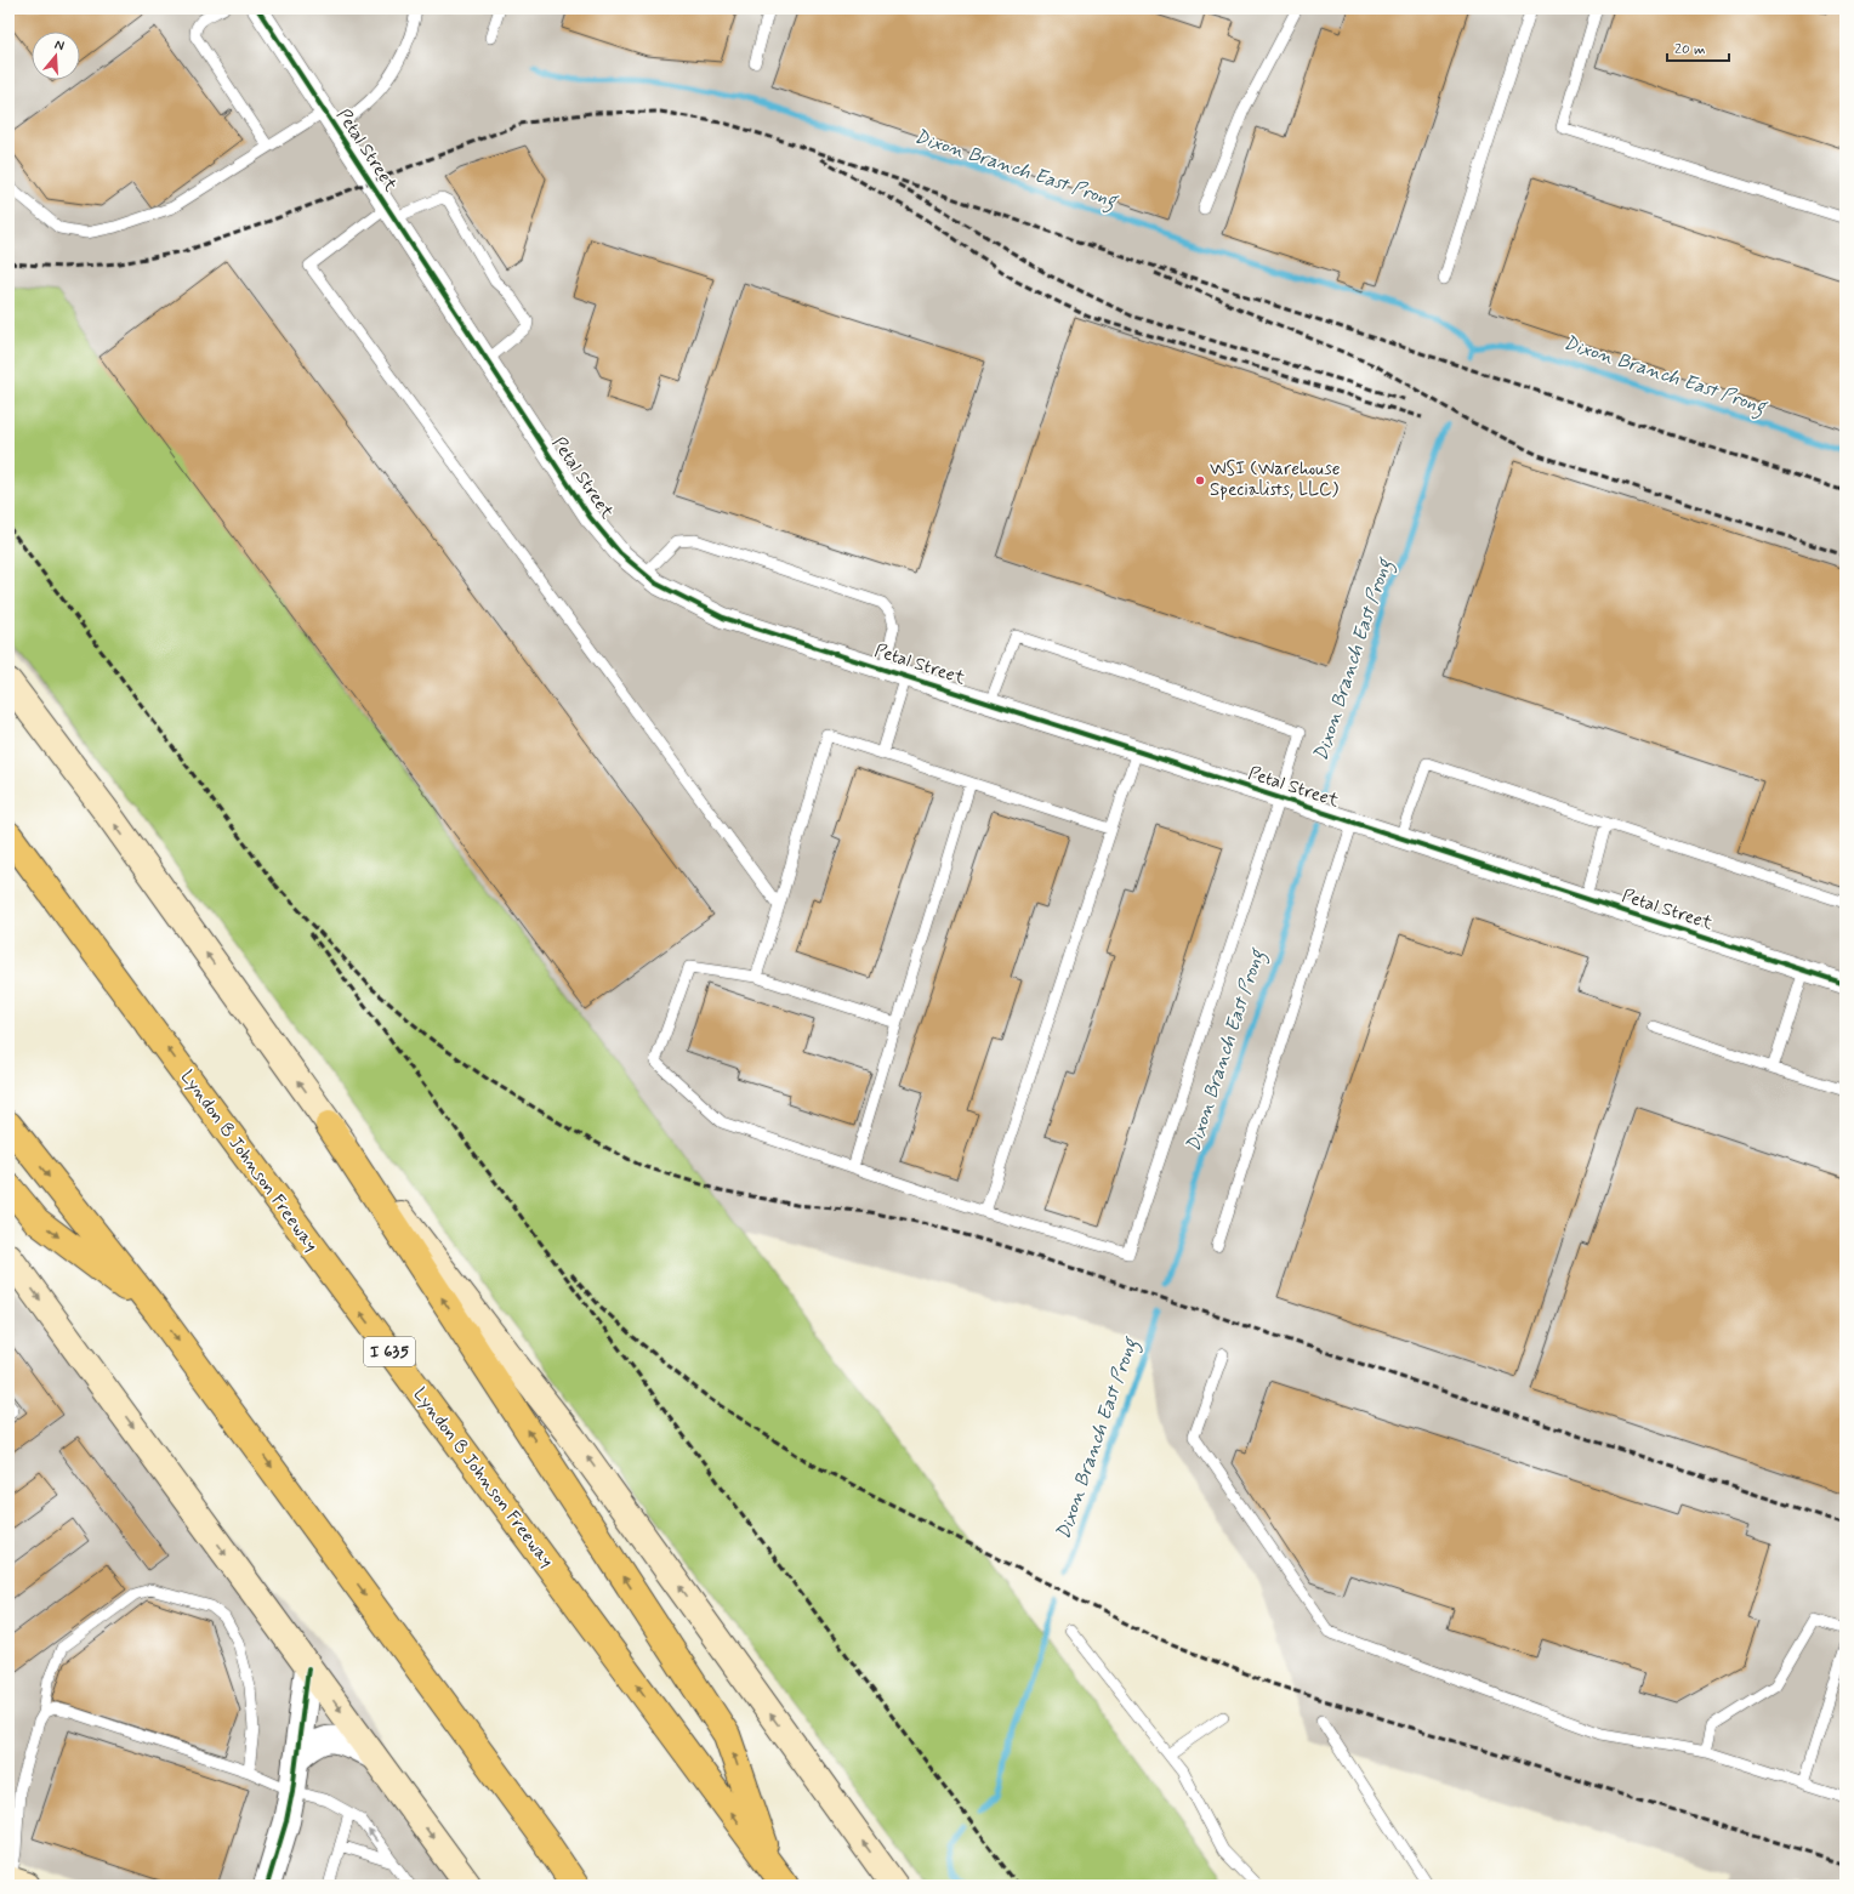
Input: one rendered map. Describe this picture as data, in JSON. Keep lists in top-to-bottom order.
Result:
{
  "streets": {
    "highway": ["Lyndon B Johnson Freeway", "I 635"],
    "street": ["Petal Street"]
  },
  "water": ["Dixon Branch East Prong"],
  "places": ["WSI (Warehouse Specialists, LLC)"],
  "scale_bar": "20 m",
  "north": "top"
}
